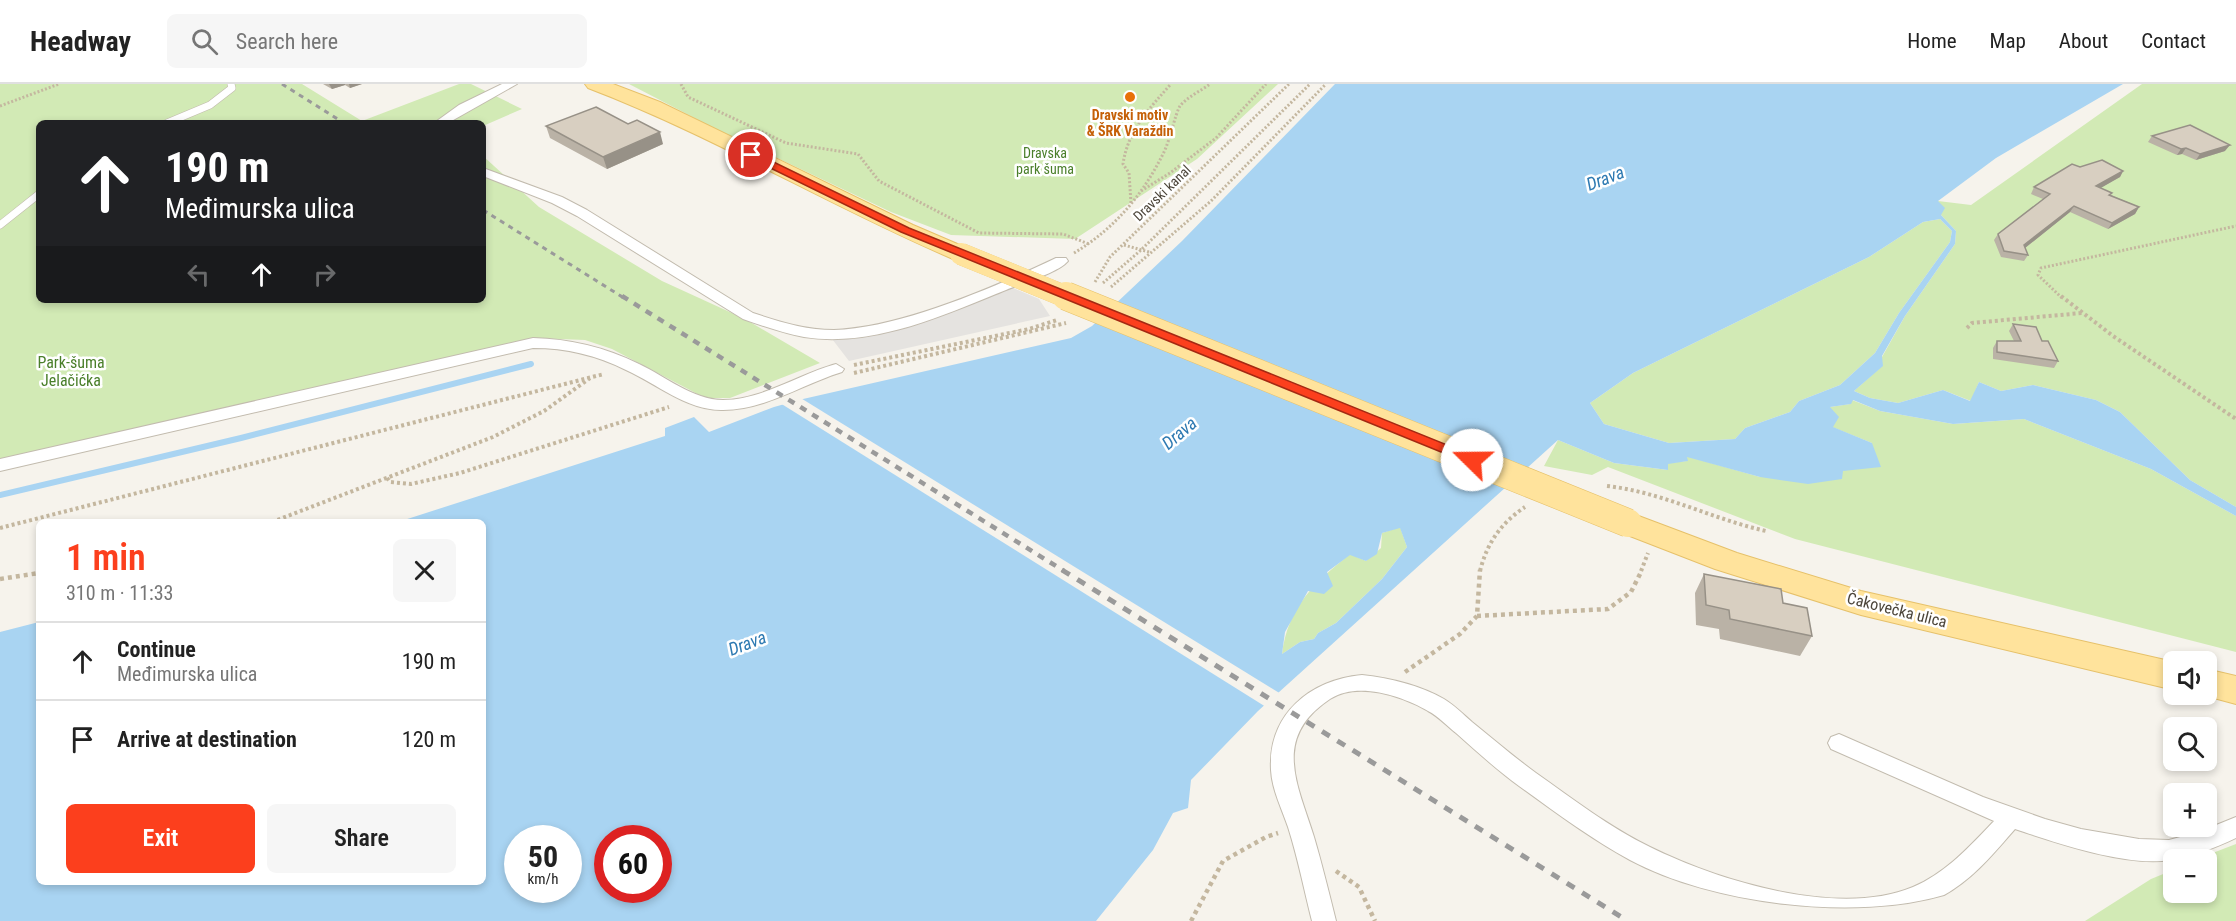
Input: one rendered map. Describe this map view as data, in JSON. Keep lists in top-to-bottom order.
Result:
{
  "streets": {
    "main road": ["Čakovečka ulica"],
    "path": ["Dravski kanal"]
  },
  "water": ["Drava"],
  "parks": ["Dravska park šuma", "Park-šuma Jelačićka"],
  "places": ["Dravski motiv & ŠRK Varaždin"],
  "page": {
    "header": "Headway",
    "search": "Search here",
    "nav": [
      "Home",
      "Map",
      "About",
      "Contact"
    ],
    "turn": ["190 m", "Međimurska ulica"],
    "heading": ["1 min", "310 m · 11:33"],
    "list": [
      {
        "name": "Continue",
        "note": "Međimurska ulica",
        "value": "190 m"
      },
      {
        "name": "Arrive at destination",
        "value": "120 m"
      }
    ],
    "map_buttons": ["+", "−"],
    "buttons": ["Exit", "Share"],
    "speed": "50 km/h",
    "limit": "60"
  }
}
